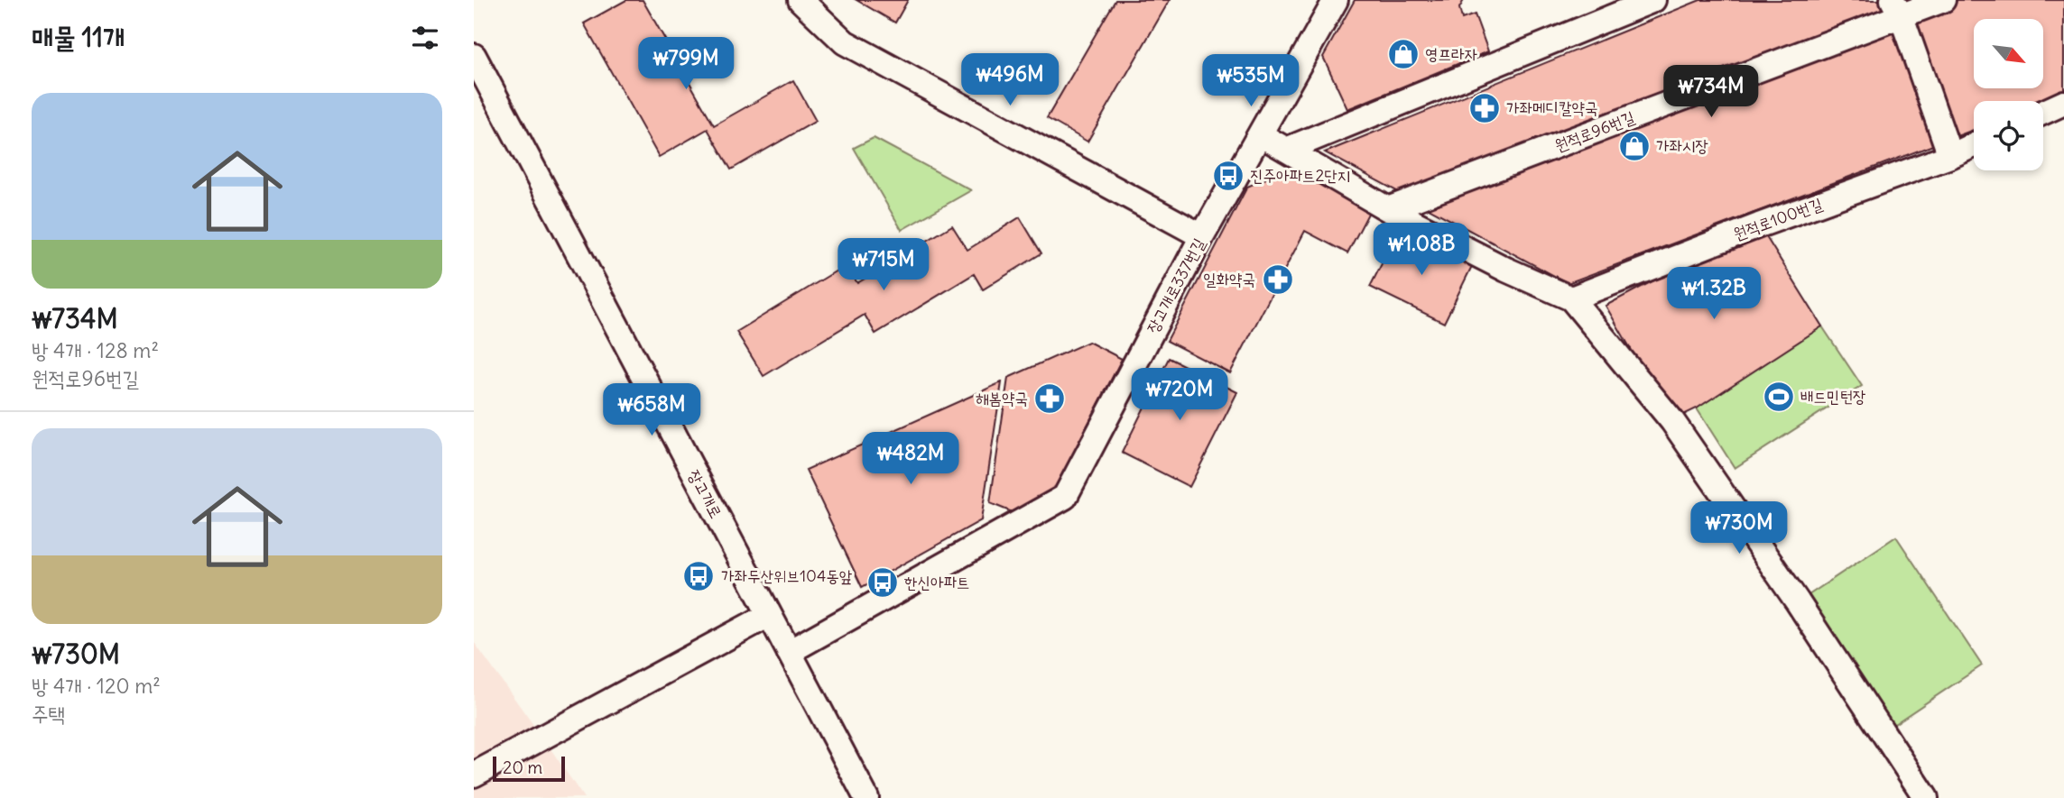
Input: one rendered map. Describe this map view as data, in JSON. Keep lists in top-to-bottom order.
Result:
{
  "streets": {
    "street": [
      "원적로96번길",
      "원적로100번길",
      "장고개로337번길",
      "장고개로"
    ]
  },
  "crossings": [
    ["장고개로337번길", "장고개로"]
  ],
  "places": {
    "shop": ["영프라자", "가좌시장"],
    "pharmacy": ["가좌메디칼약국", "일화약국", "해봄약국"],
    "bus stop": ["진주아파트2단지", "가좌두산위브104동앞", "한신아파트"],
    "sports": ["배드민턴장"]
  },
  "scale_bar": "20 m",
  "north": "bottom right",
  "page": {
    "heading": "매물 11개",
    "price": [
      "₩799M",
      "₩496M",
      "₩535M",
      "₩734M",
      "₩1.08B",
      "₩715M",
      "₩1.32B",
      "₩720M",
      "₩658M",
      "₩482M",
      "₩730M"
    ],
    "list": [
      {
        "name": "₩734M",
        "note": "방 4개 · 128 m² · 원적로96번길"
      },
      {
        "name": "₩730M",
        "note": "방 4개 · 120 m² · 주택"
      }
    ],
    "scale": "20 m"
  }
}
